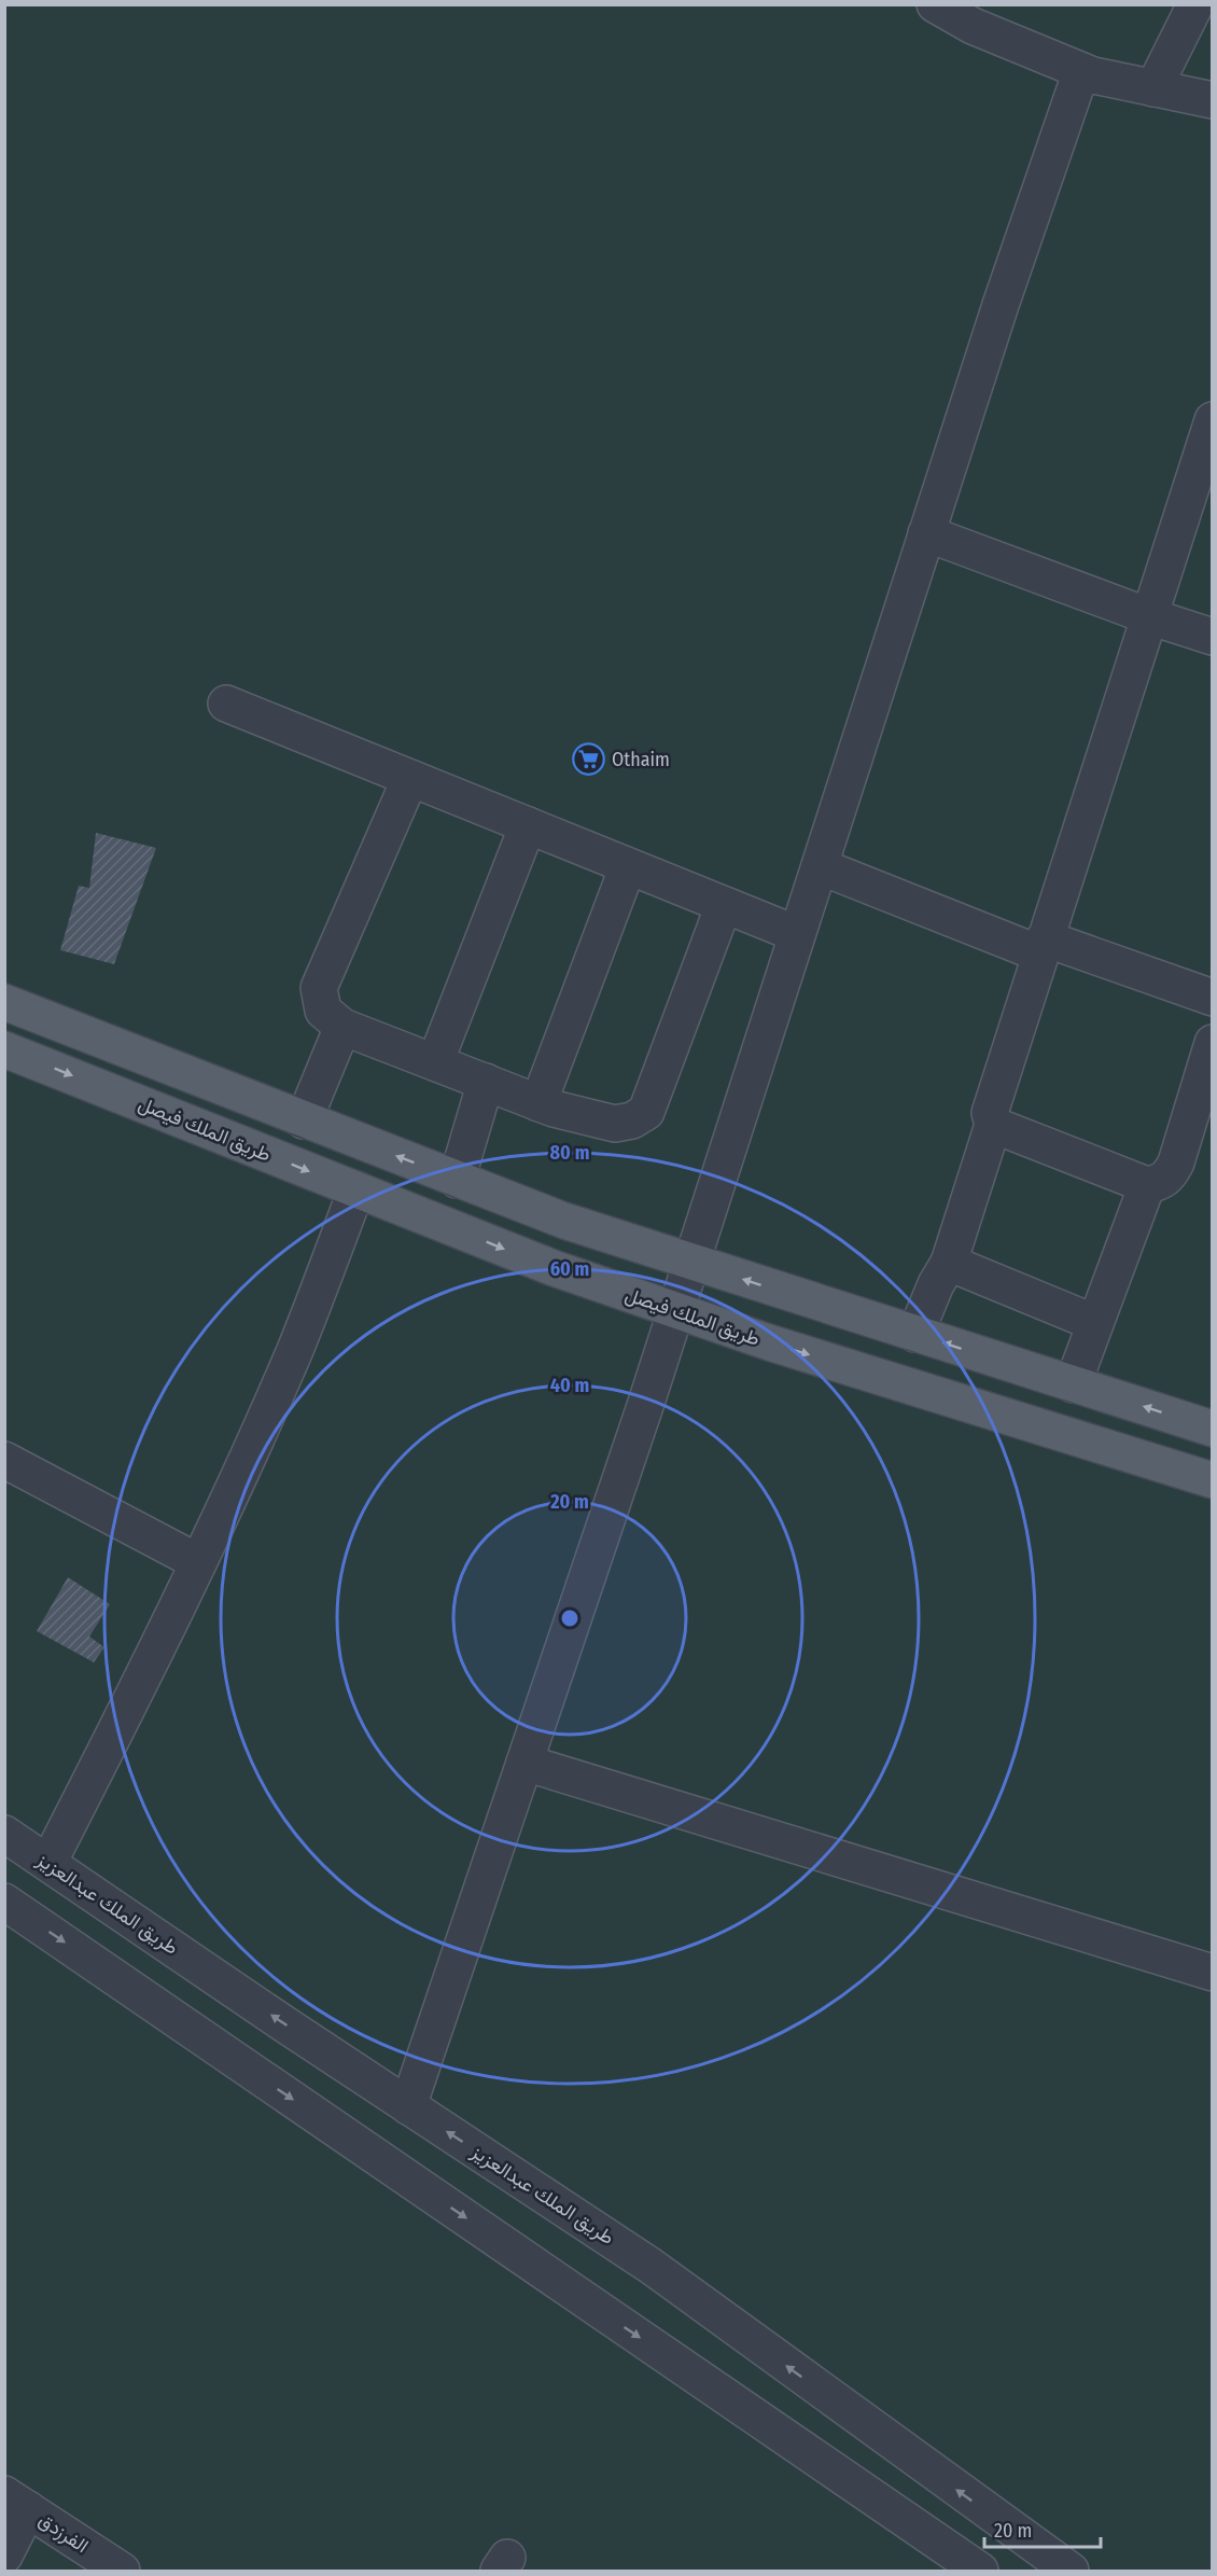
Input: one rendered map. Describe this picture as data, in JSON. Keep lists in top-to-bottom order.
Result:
{
  "streets": {
    "main road": ["طريق الملك فيصل"],
    "street": ["طريق الملك عبدالعزيز", "الفرزدق"]
  },
  "places": {
    "supermarket": ["Othaim"]
  },
  "scale_bar": "20 m",
  "rings": [
    "80 m",
    "60 m",
    "40 m",
    "20 m"
  ]
}
